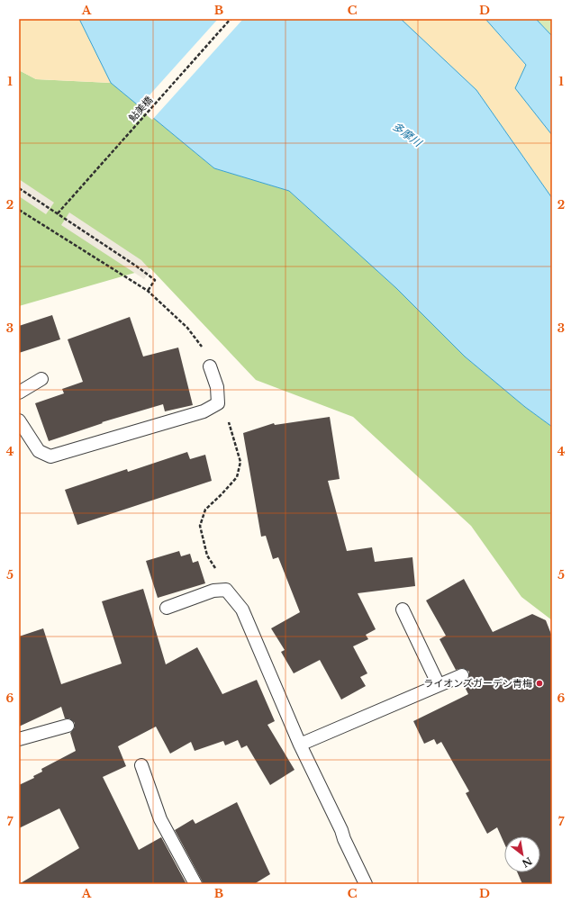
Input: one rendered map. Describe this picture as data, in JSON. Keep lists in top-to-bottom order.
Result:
{
  "streets": {
    "path": ["鮎美橋"]
  },
  "water": ["多摩川"],
  "places": ["ライオンズガーデン青梅"],
  "north": "bottom right",
  "grid": {
    "columns": [
      "A",
      "B",
      "C",
      "D"
    ],
    "rows": [
      "1",
      "2",
      "3",
      "4",
      "5",
      "6",
      "7"
    ]
  }
}
